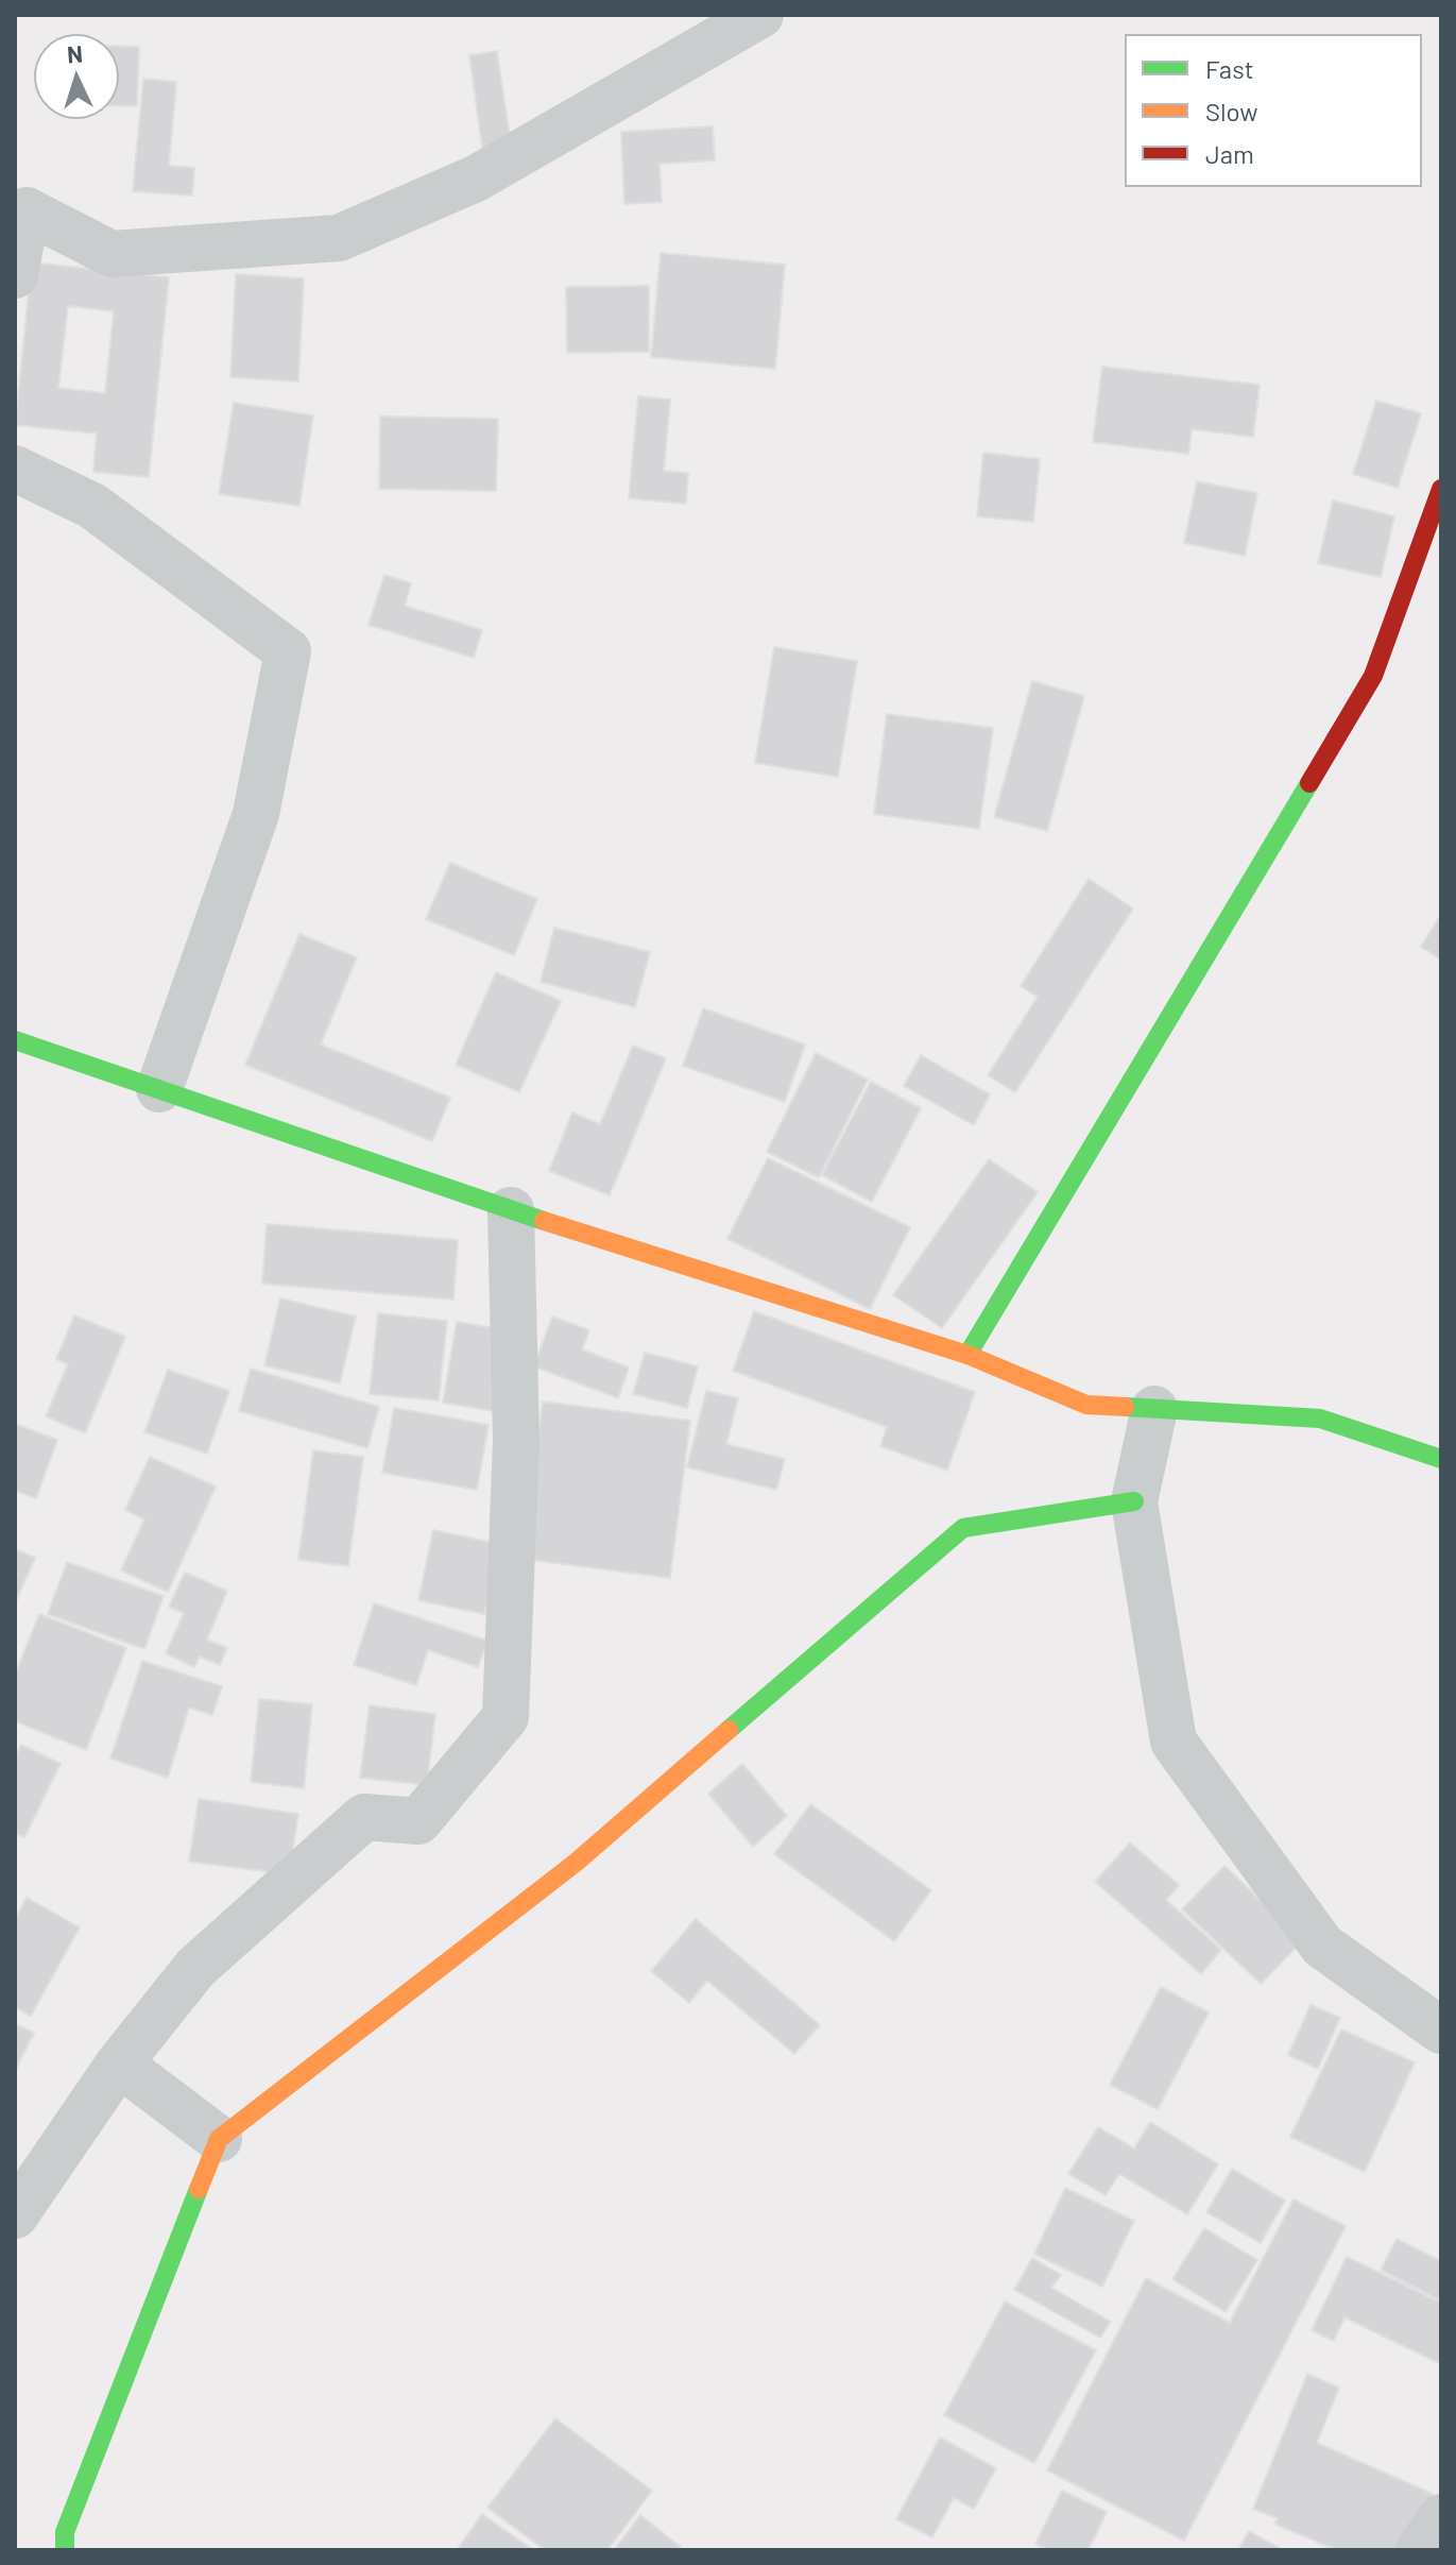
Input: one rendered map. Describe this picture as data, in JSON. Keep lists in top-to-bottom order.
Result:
{
  "legend": ["Fast", "Slow", "Jam"],
  "north": "top"
}
